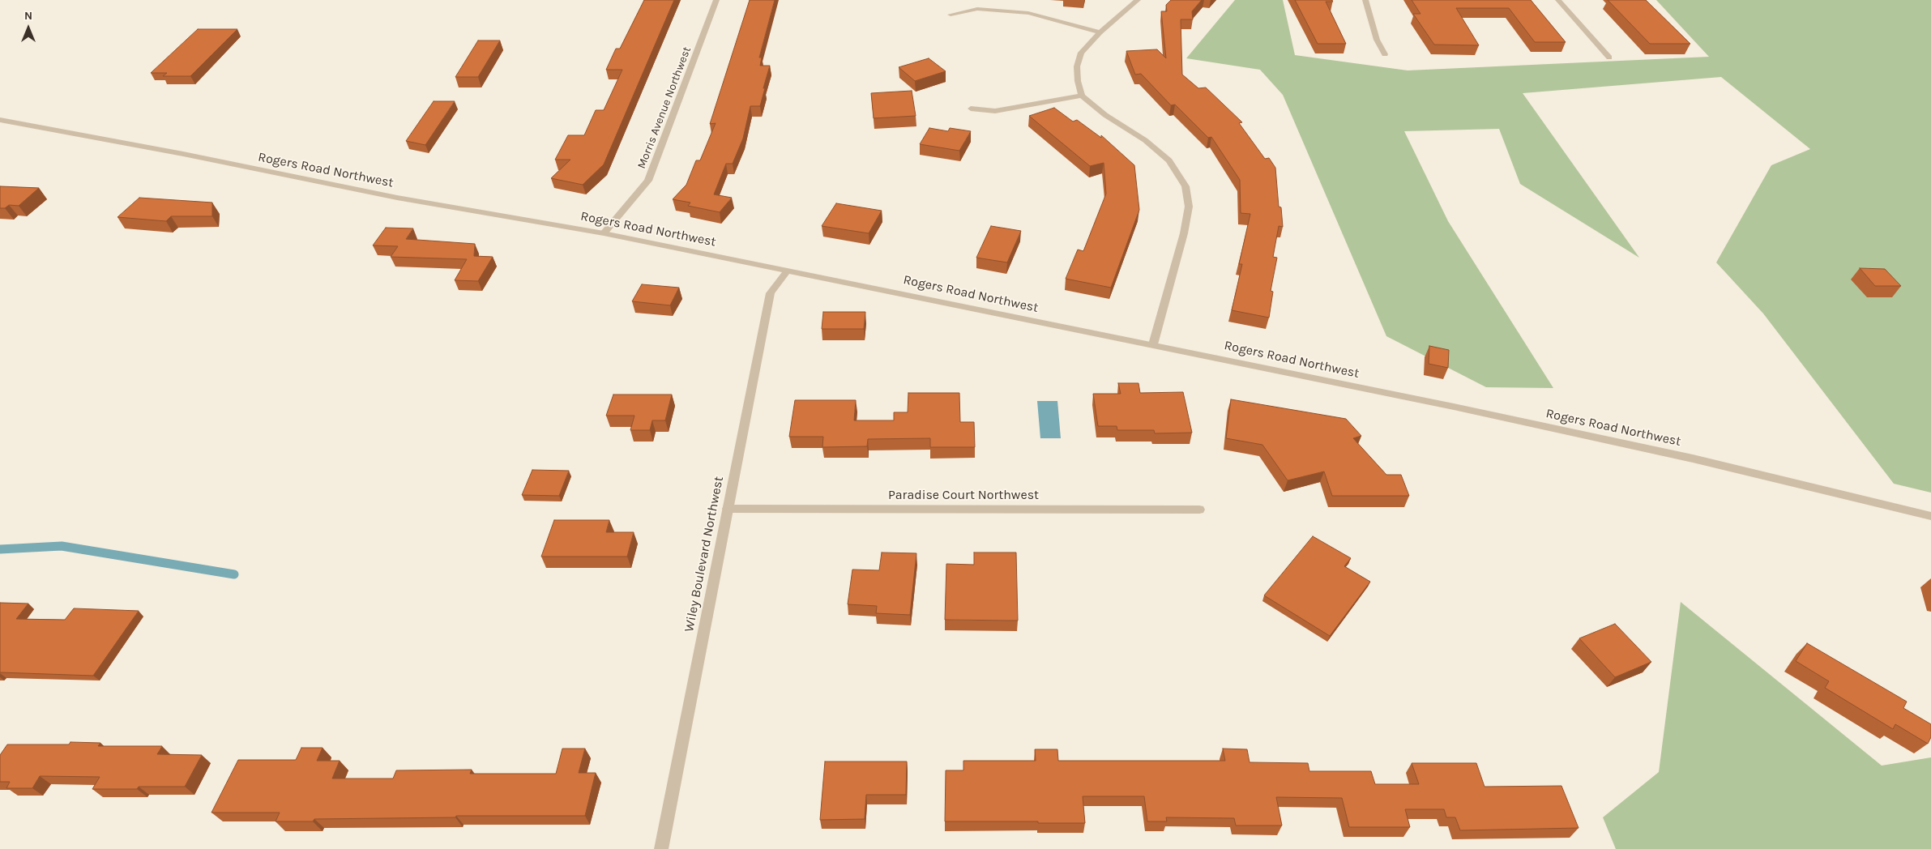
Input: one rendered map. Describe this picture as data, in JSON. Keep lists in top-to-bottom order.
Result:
{
  "streets": {
    "street": [
      "Morris Avenue Northwest",
      "Rogers Road Northwest",
      "Paradise Court Northwest",
      "Wiley Boulevard Northwest"
    ]
  },
  "crossings": [
    ["Morris Avenue Northwest", "Rogers Road Northwest"],
    ["Rogers Road Northwest", "Wiley Boulevard Northwest"],
    ["Paradise Court Northwest", "Wiley Boulevard Northwest"]
  ],
  "north": "top"
}
